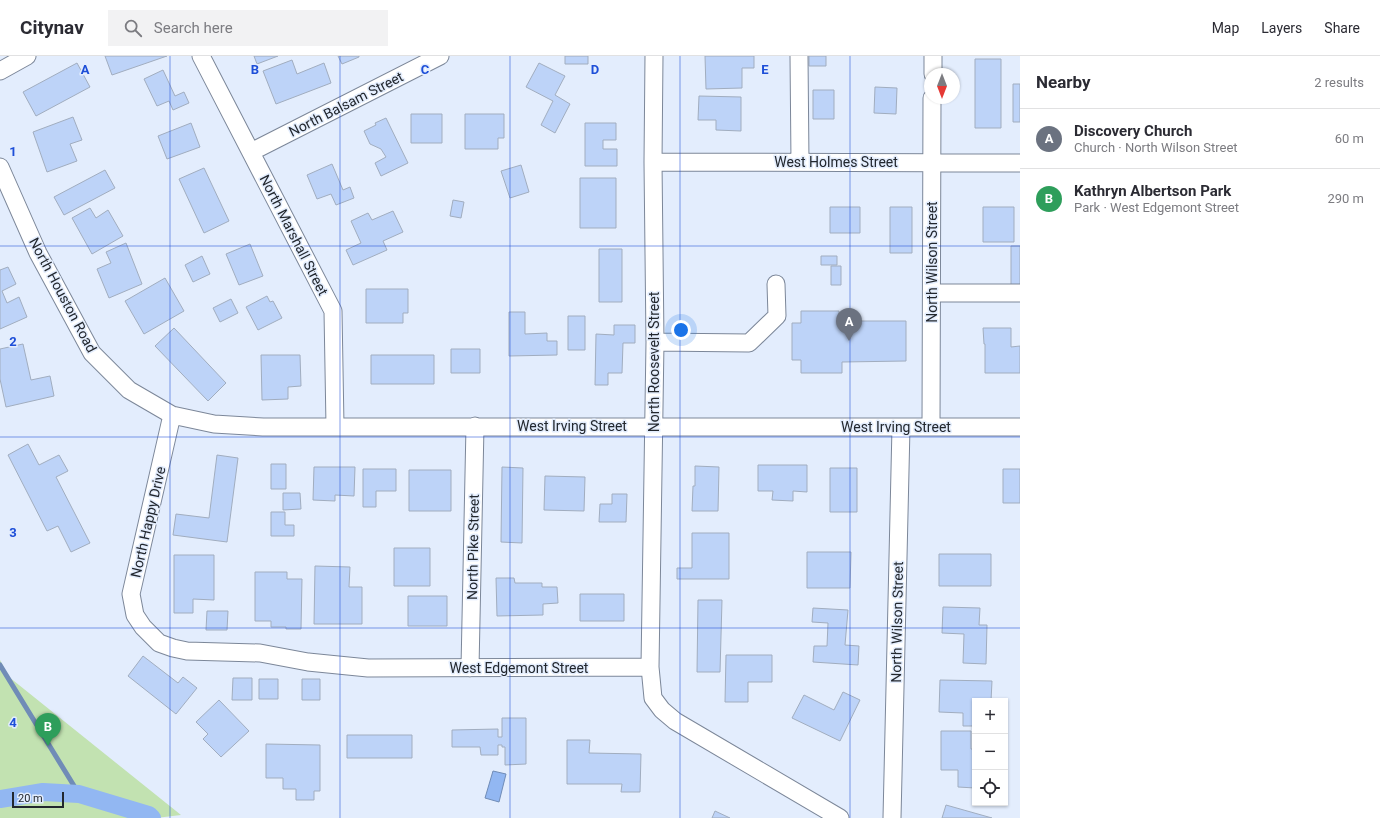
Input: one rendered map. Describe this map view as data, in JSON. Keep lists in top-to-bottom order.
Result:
{
  "streets": {
    "street": [
      "North Balsam Street",
      "West Holmes Street",
      "North Marshall Street",
      "North Wilson Street",
      "North Houston Road",
      "North Roosevelt Street",
      "West Irving Street",
      "North Happy Drive",
      "North Pike Street",
      "West Edgemont Street"
    ]
  },
  "crossings": [
    ["North Balsam Street", "North Marshall Street"],
    ["West Holmes Street", "North Wilson Street"],
    ["West Holmes Street", "North Roosevelt Street"],
    ["North Marshall Street", "West Irving Street"],
    ["North Wilson Street", "West Irving Street"],
    ["North Houston Road", "West Irving Street"],
    ["North Houston Road", "North Happy Drive"],
    ["North Roosevelt Street", "West Irving Street"],
    ["North Roosevelt Street", "West Edgemont Street"],
    ["West Irving Street", "North Happy Drive"],
    ["West Irving Street", "North Pike Street"],
    ["North Happy Drive", "West Edgemont Street"],
    ["North Pike Street", "West Edgemont Street"]
  ],
  "scale_bar": "20 m",
  "north": "bottom",
  "page": {
    "header": "Citynav",
    "search": "Search here",
    "nav": ["Map", "Layers", "Share"],
    "heading": ["Nearby", "2 results"],
    "list": [
      {
        "mark": "A",
        "name": "Discovery Church",
        "note": "Church · North Wilson Street",
        "value": "60 m"
      },
      {
        "mark": "B",
        "name": "Kathryn Albertson Park",
        "note": "Park · West Edgemont Street",
        "value": "290 m"
      }
    ],
    "pins": ["A", "B"],
    "map_buttons": ["+", "−"],
    "scale": "20 m"
  },
  "grid": {
    "columns": [
      "A",
      "B",
      "C",
      "D",
      "E"
    ],
    "rows": [
      "1",
      "2",
      "3",
      "4"
    ]
  }
}
